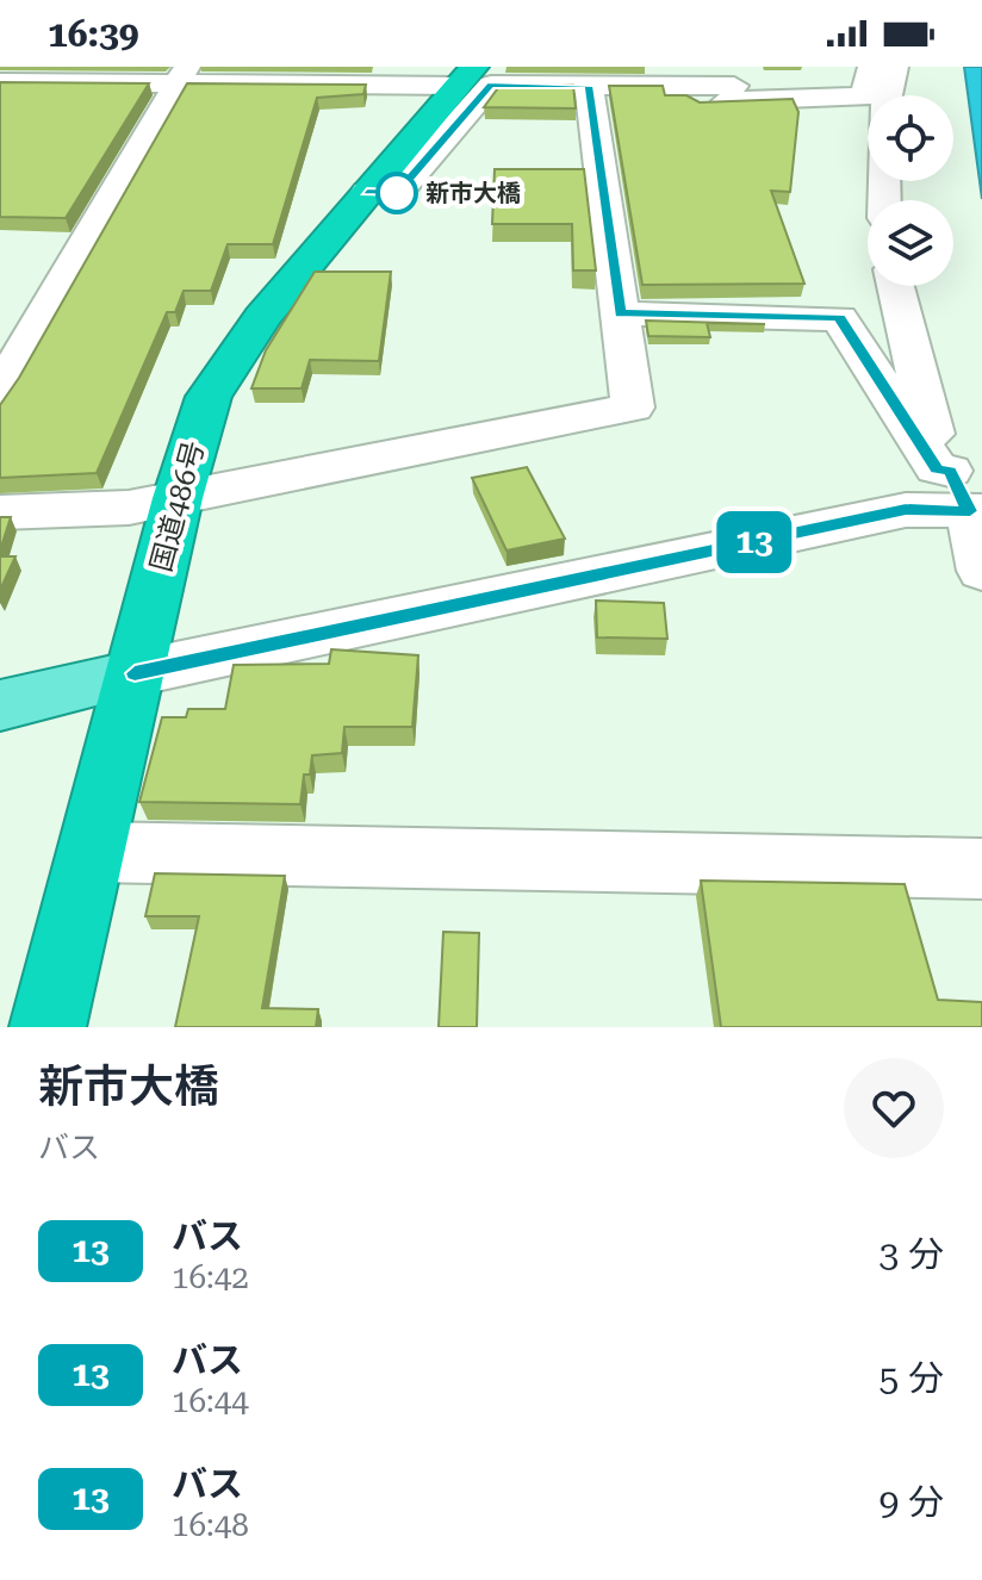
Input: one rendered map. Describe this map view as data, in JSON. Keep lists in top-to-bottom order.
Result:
{
  "streets": {
    "highway": ["国道486号"]
  },
  "places": ["新市大橋"],
  "lines": ["bus line 13"],
  "page": {
    "status": "16:39",
    "on_map": "13",
    "heading": ["新市大橋", "バス"],
    "list": [
      {
        "mark": "13",
        "name": "バス",
        "note": "16:42",
        "value": "3 分"
      },
      {
        "mark": "13",
        "name": "バス",
        "note": "16:44",
        "value": "5 分"
      },
      {
        "mark": "13",
        "name": "バス",
        "note": "16:48",
        "value": "9 分"
      }
    ]
  }
}
